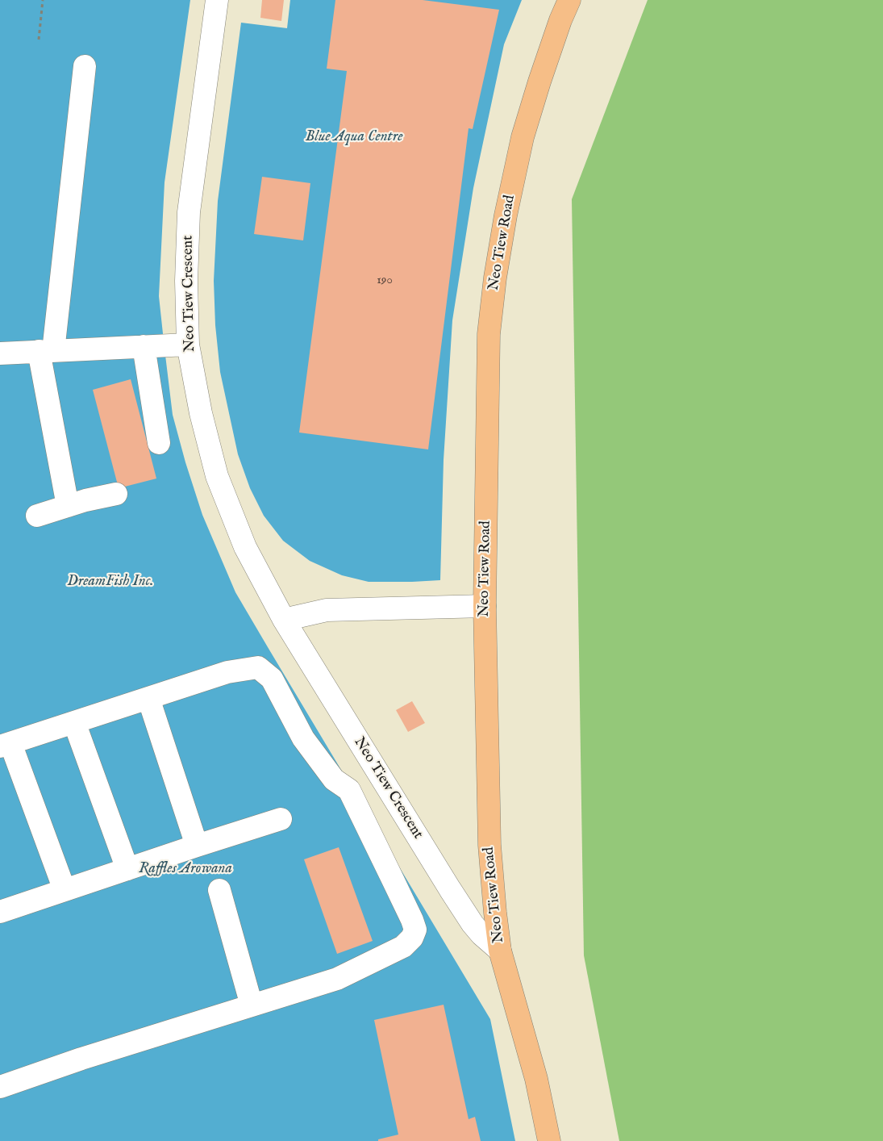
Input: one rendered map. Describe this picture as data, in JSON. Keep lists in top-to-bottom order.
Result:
{
  "streets": {
    "main road": ["Neo Tiew Road"],
    "street": ["Neo Tiew Crescent"]
  },
  "crossings": [
    ["Neo Tiew Road", "Neo Tiew Crescent"]
  ],
  "water": ["Blue Aqua Centre", "DreamFish Inc.", "Raffles Arowana"],
  "house_numbers": ["190"]
}
